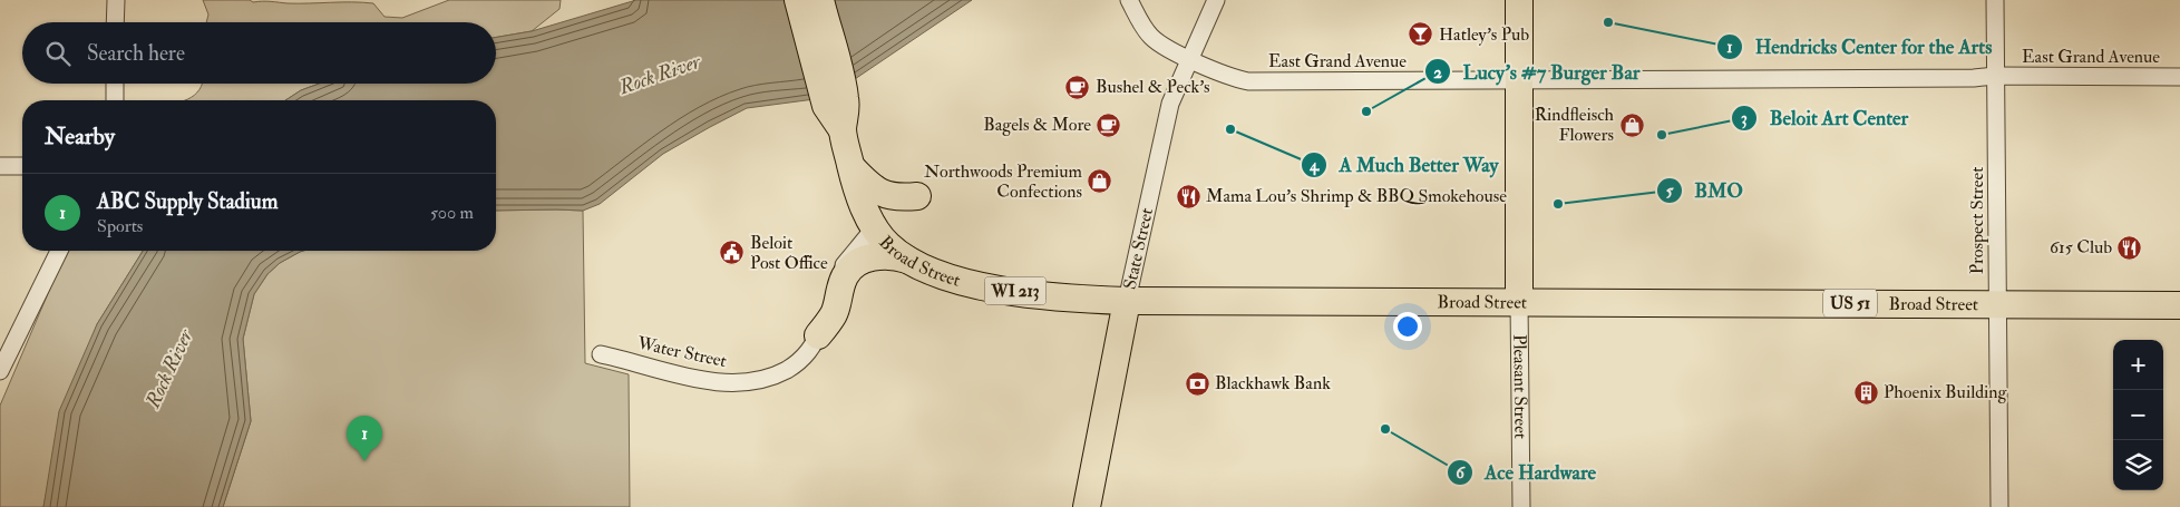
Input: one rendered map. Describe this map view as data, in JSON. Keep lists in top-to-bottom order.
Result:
{
  "streets": {
    "main road": [
      "State Street",
      "Broad Street",
      "WI 213",
      "US 51",
      "Pleasant Street"
    ],
    "street": ["East Grand Avenue", "Prospect Street", "Water Street"]
  },
  "crossings": [
    ["East Grand Avenue", "Prospect Street"],
    ["East Grand Avenue", "State Street"],
    ["East Grand Avenue", "Pleasant Street"],
    ["Prospect Street", "Broad Street"],
    ["State Street", "Broad Street"],
    ["Broad Street", "Pleasant Street"]
  ],
  "water": ["Rock River"],
  "places": {
    "other": [
      "Hendricks Center for the Arts",
      "Lucy's #7 Burger Bar",
      "A Much Better Way",
      "Beloit Art Center",
      "BMO",
      "Ace Hardware"
    ],
    "bar": ["Hatley's Pub"],
    "cafe": ["Bushel & Peck's", "Bagels & More"],
    "shop": ["Rindfleisch Flowers", "Northwoods Premium Confections"],
    "restaurant": ["Mama Lou's Shrimp & BBQ Smokehouse", "615 Club"],
    "public building": ["Beloit Post Office"],
    "bank": ["Blackhawk Bank"],
    "building": ["Phoenix Building"]
  },
  "page": {
    "search": "Search here",
    "heading": "Nearby",
    "list": [
      {
        "mark": "1",
        "name": "ABC Supply Stadium",
        "note": "Sports",
        "value": "500 m"
      }
    ],
    "map_buttons": ["+", "−"],
    "pins": "1"
  }
}
